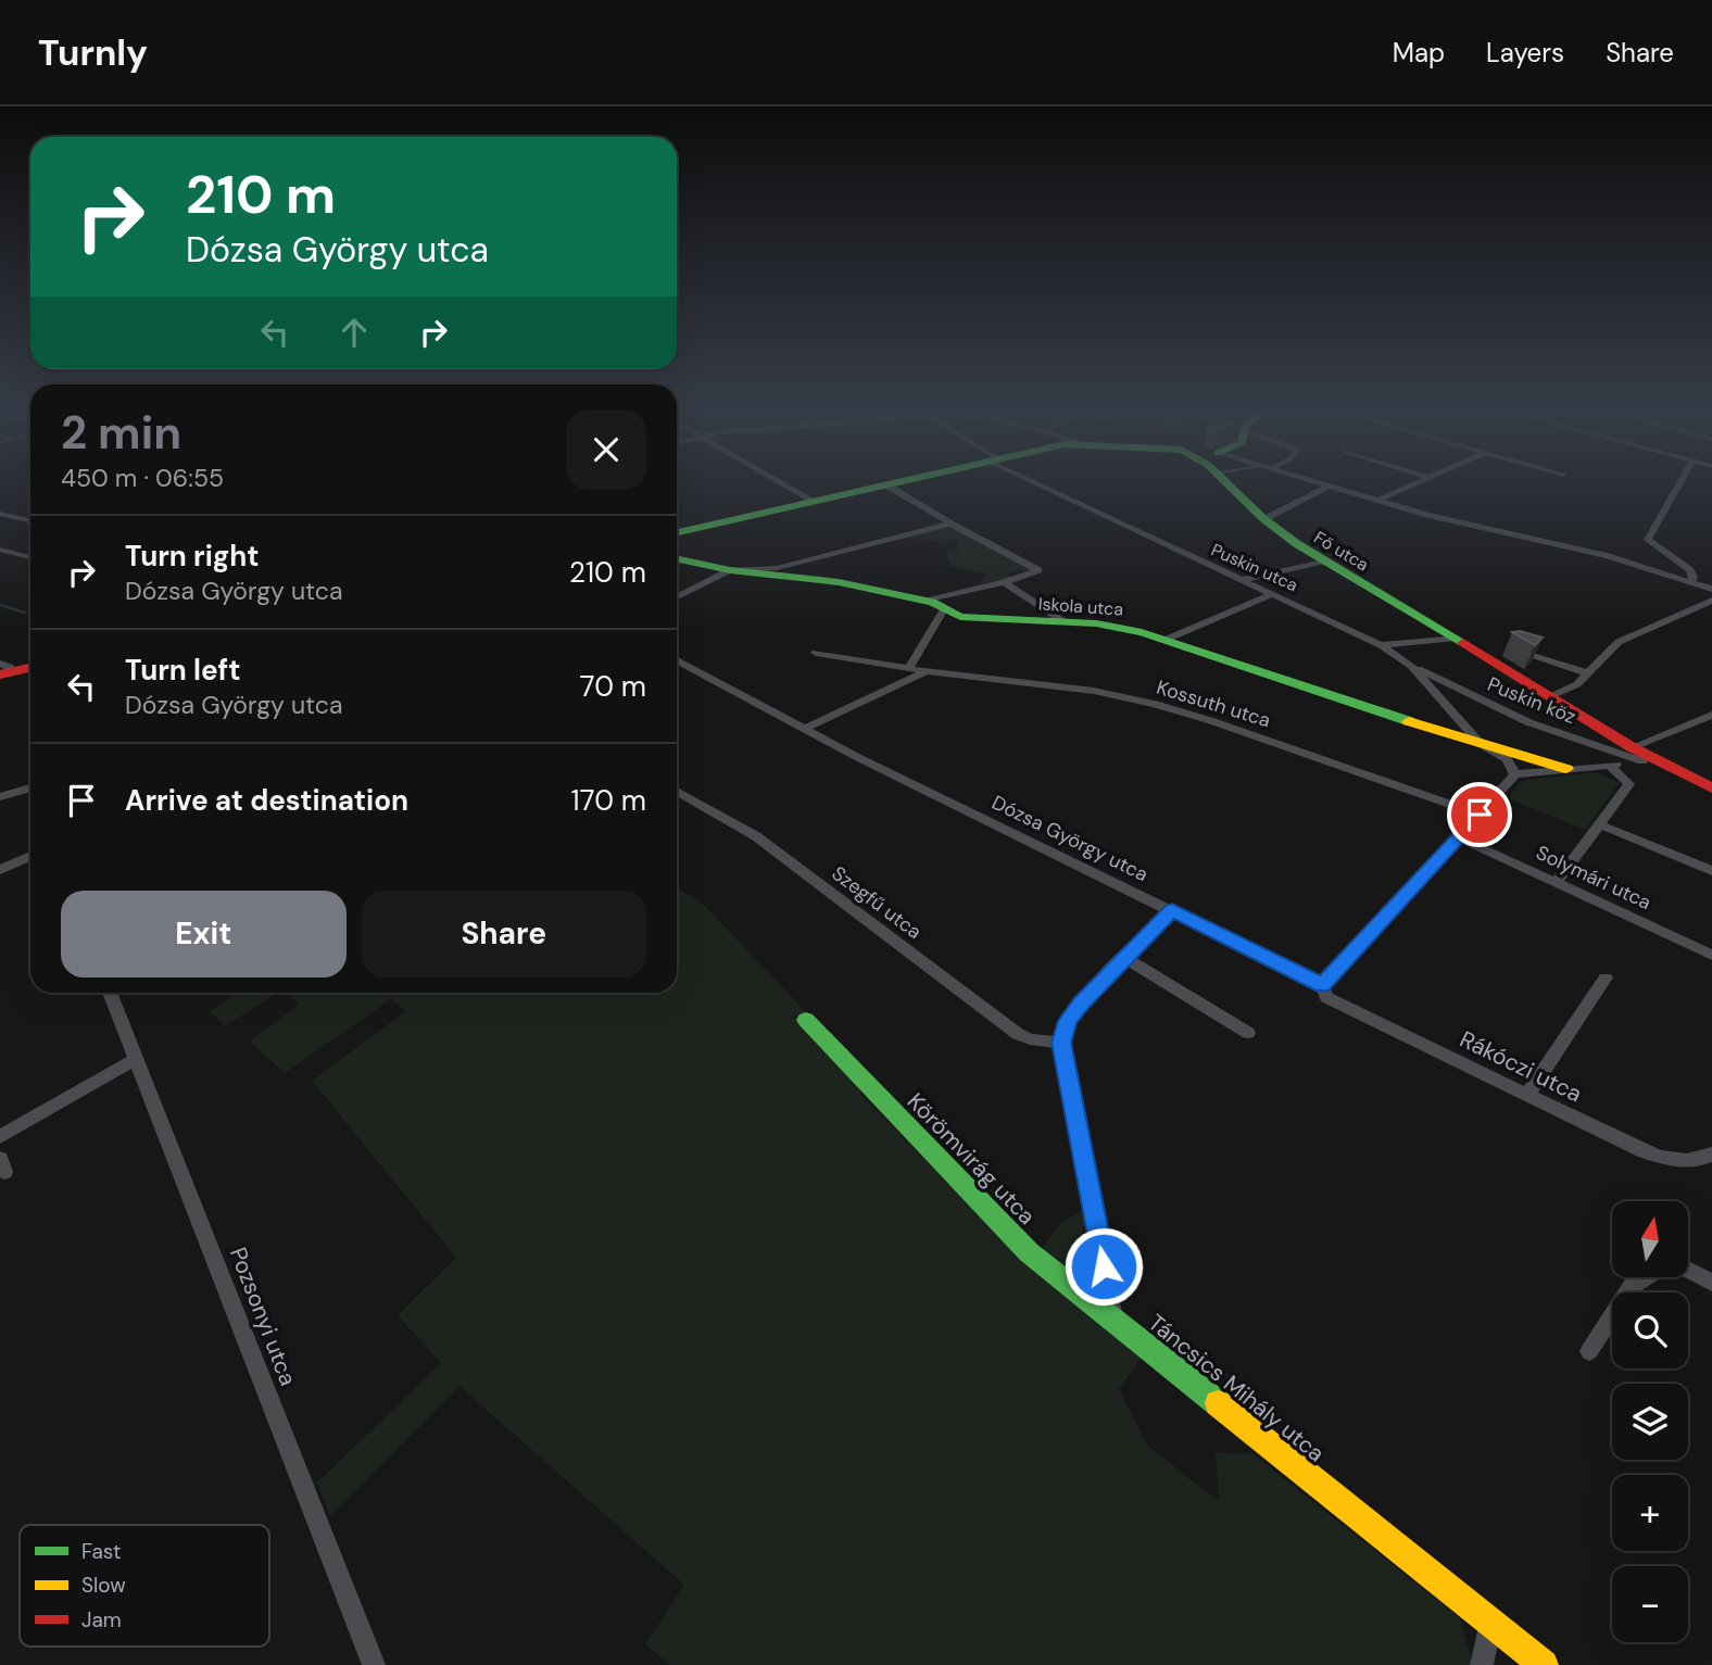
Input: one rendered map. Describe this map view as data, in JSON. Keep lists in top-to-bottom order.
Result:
{
  "streets": {
    "main road": [
      "Fő utca",
      "Iskola utca",
      "Körömvirág utca",
      "Táncsics Mihály utca"
    ],
    "street": [
      "Puskin utca",
      "Puskin köz",
      "Kossuth utca",
      "Dózsa György utca",
      "Solymári utca",
      "Szegfű utca",
      "Rákóczi utca",
      "Pozsonyi utca"
    ]
  },
  "crossings": [
    ["Fő utca", "Puskin köz"],
    ["Puskin utca", "Iskola utca"],
    ["Puskin utca", "Puskin köz"],
    ["Dózsa György utca", "Rákóczi utca"],
    ["Körömvirág utca", "Táncsics Mihály utca"]
  ],
  "legend": ["Fast", "Slow", "Jam"],
  "north": "top",
  "page": {
    "header": "Turnly",
    "nav": ["Map", "Layers", "Share"],
    "turn": ["210 m", "Dózsa György utca"],
    "heading": ["2 min", "450 m · 06:55"],
    "list": [
      {
        "name": "Turn right",
        "note": "Dózsa György utca",
        "value": "210 m"
      },
      {
        "name": "Turn left",
        "note": "Dózsa György utca",
        "value": "70 m"
      },
      {
        "name": "Arrive at destination",
        "value": "170 m"
      }
    ],
    "buttons": ["Exit", "Share"],
    "map_buttons": ["+", "−"]
  }
}
